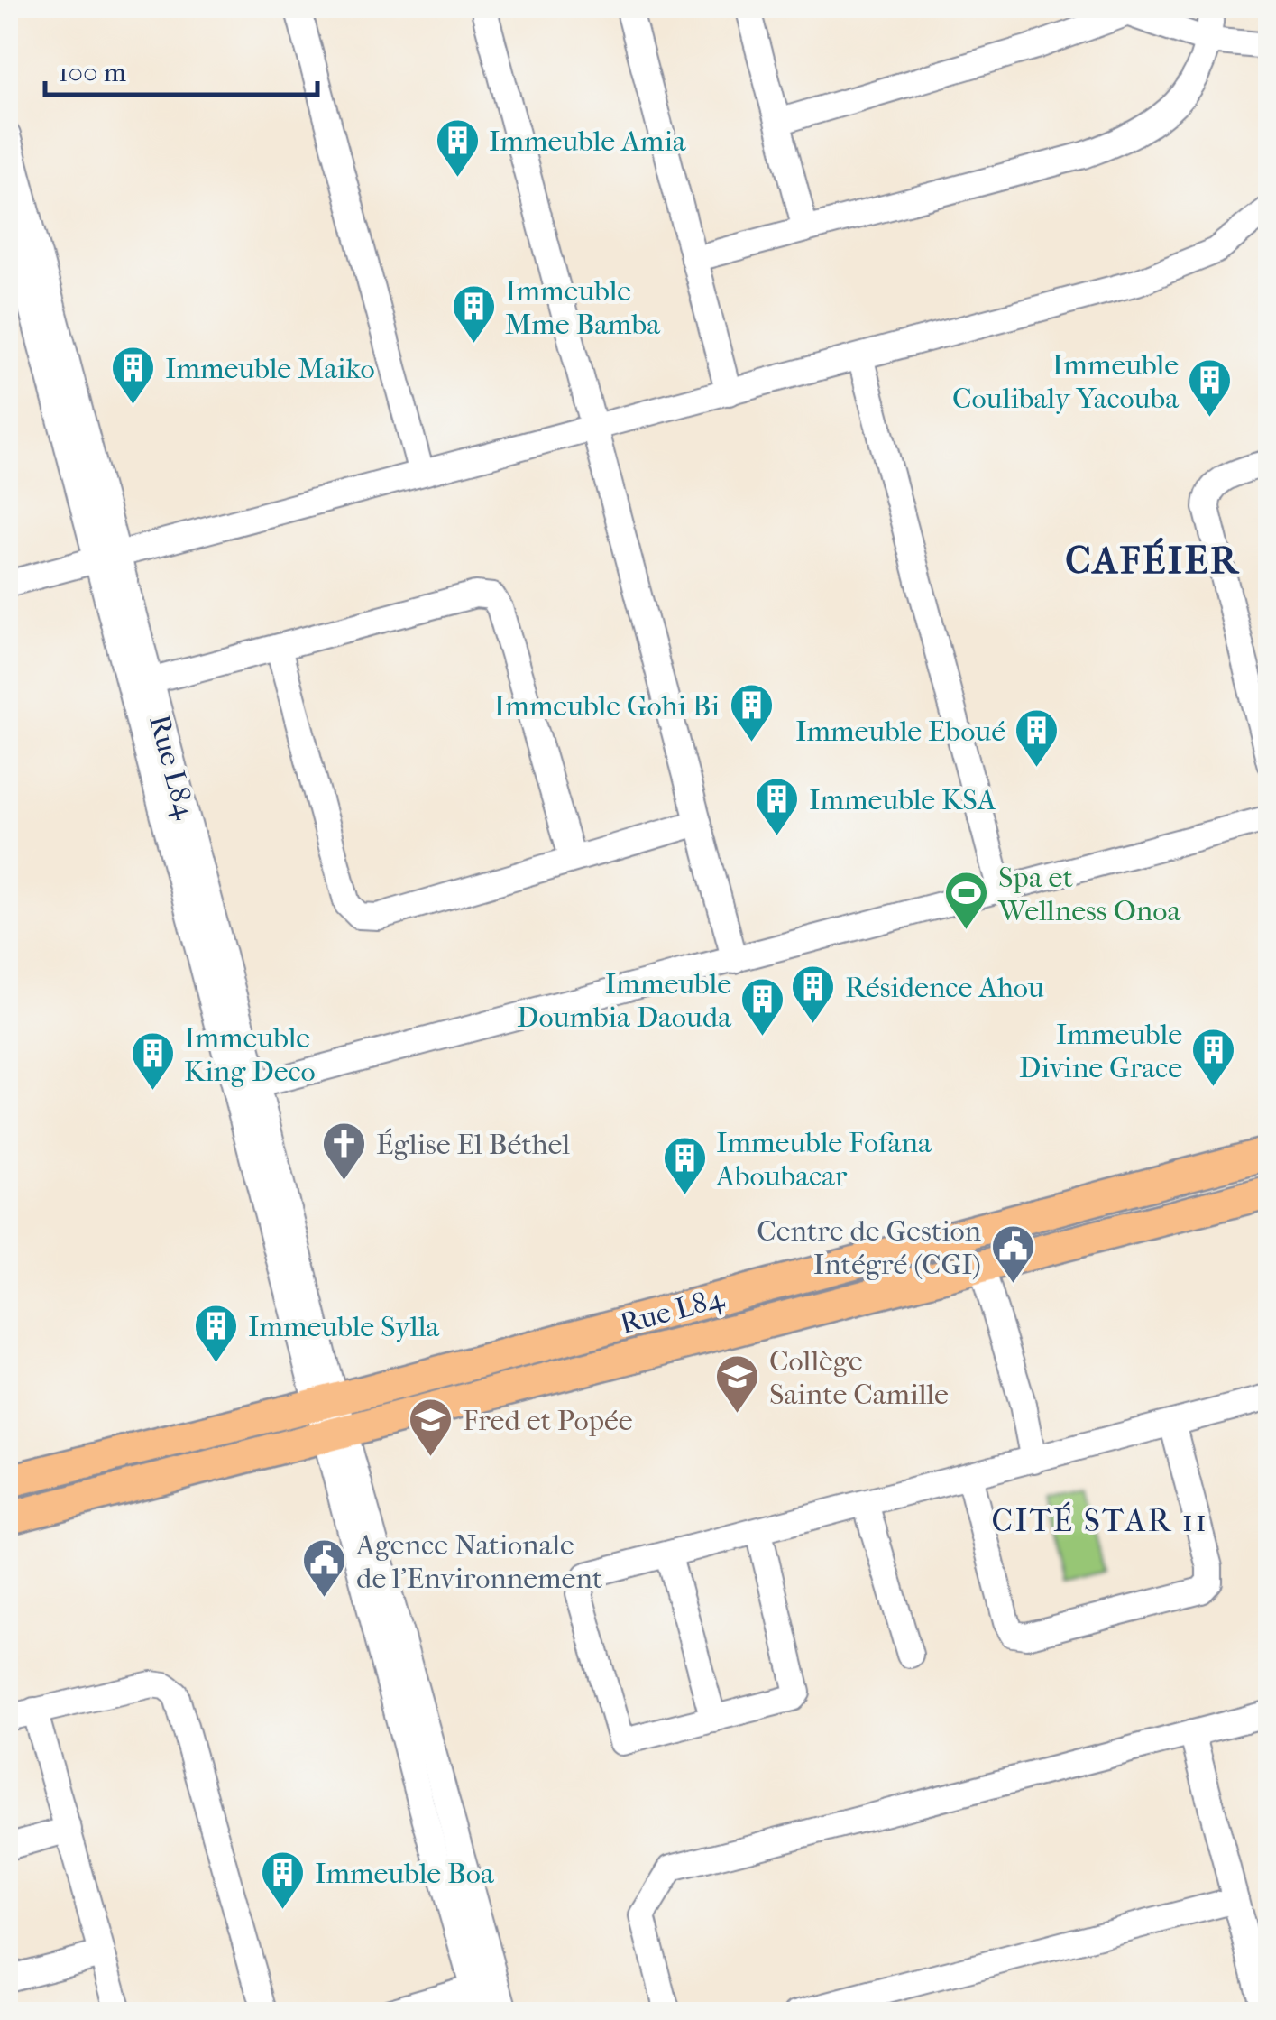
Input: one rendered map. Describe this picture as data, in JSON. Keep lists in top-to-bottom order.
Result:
{
  "streets": {
    "main road": ["Rue L84"]
  },
  "districts": ["CAFÉIER", "CITÉ STAR 11"],
  "places": {
    "building": [
      "Immeuble Amia",
      "Immeuble Mme Bamba",
      "Immeuble Maiko",
      "Immeuble Coulibaly Yacouba",
      "Immeuble Gohi Bi",
      "Immeuble Eboué",
      "Immeuble KSA",
      "Résidence Ahou",
      "Immeuble Doumbia Daouda",
      "Immeuble Divine Grace",
      "Immeuble King Deco",
      "Immeuble Fofana Aboubacar",
      "Immeuble Sylla",
      "Immeuble Boa"
    ],
    "sports": ["Spa et Wellness Onoa"],
    "church": ["Église El Béthel"],
    "public building": ["Centre de Gestion Intégré (CGI)", "Agence Nationale de l'Environnement"],
    "school or university": ["Collège Sainte Camille", "Fred et Popée"]
  },
  "scale_bar": "100 m"
}
